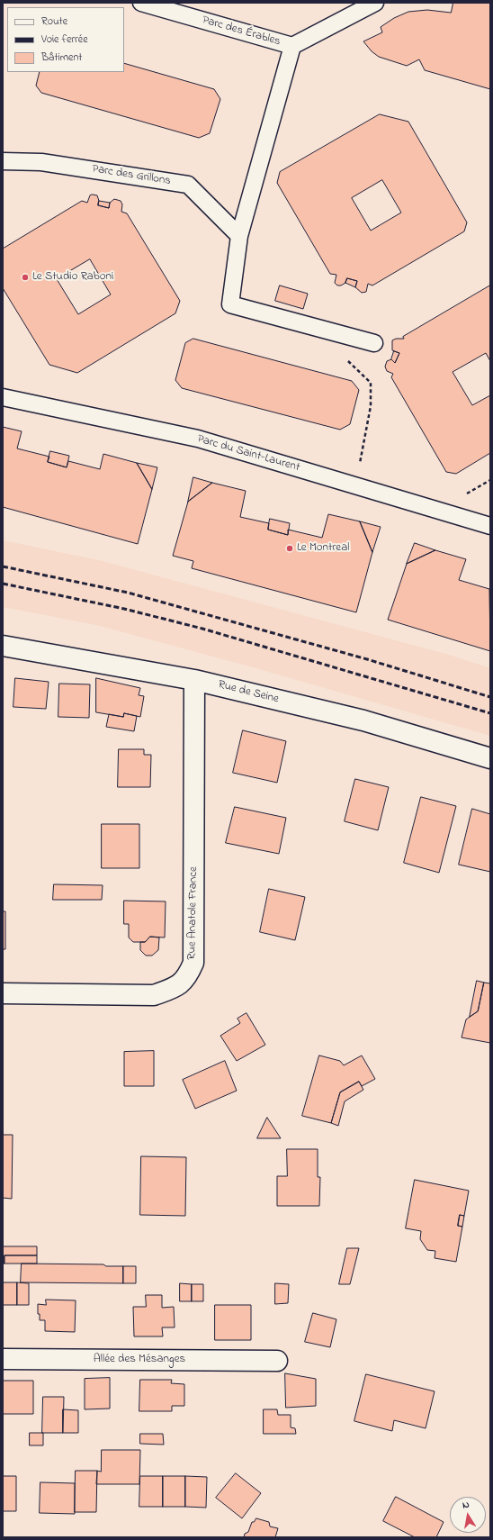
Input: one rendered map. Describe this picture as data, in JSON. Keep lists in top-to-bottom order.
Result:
{
  "streets": {
    "street": ["Rue de Seine", "Rue Anatole France", "Allée des Mésanges"],
    "lane": ["Parc des Érables", "Parc des Grillons", "Parc du Saint-Laurent"]
  },
  "crossings": [
    ["Rue de Seine", "Rue Anatole France"]
  ],
  "places": ["Le Studio Raboni", "Le Montreal"],
  "legend": ["Route", "Voie ferrée", "Bâtiment"],
  "north": "top"
}
